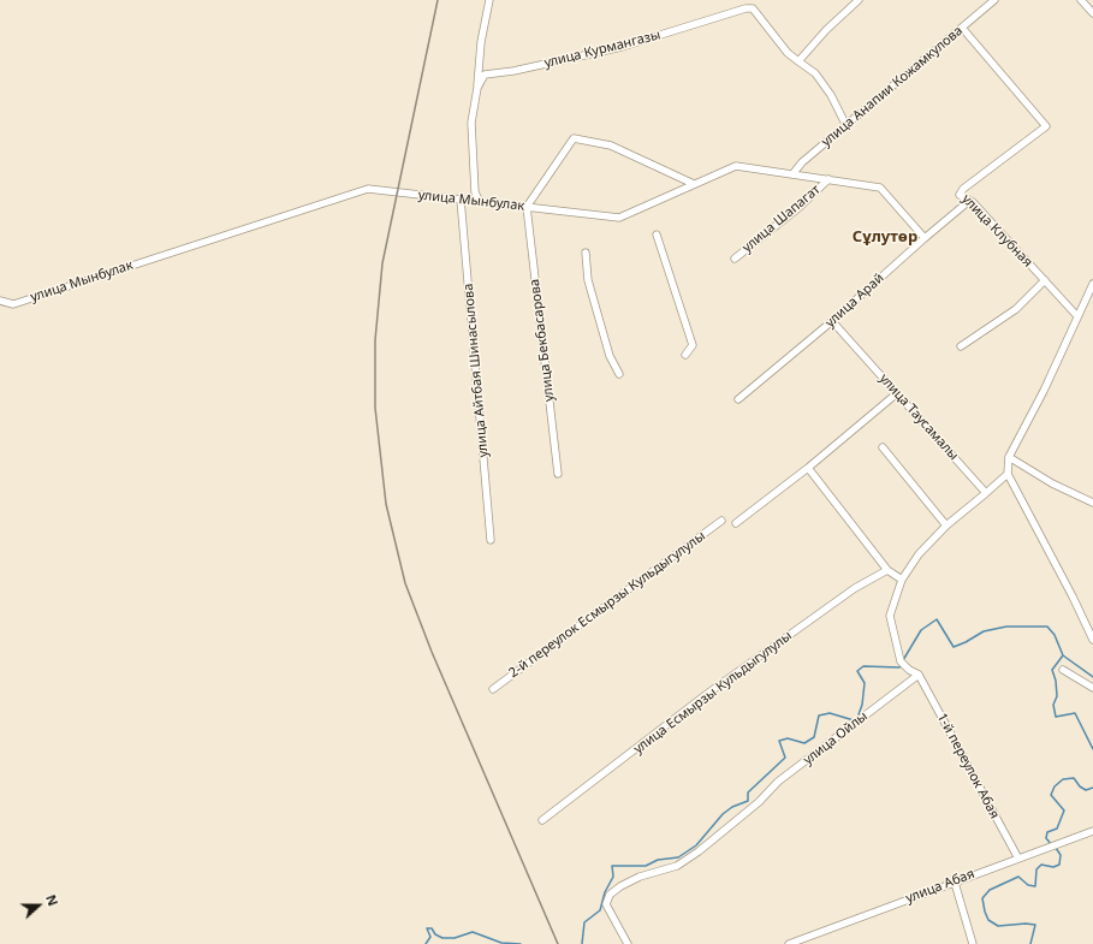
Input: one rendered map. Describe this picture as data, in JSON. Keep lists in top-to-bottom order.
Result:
{
  "streets": {
    "street": [
      "улица Курмангазы",
      "улица Анапии Кожамкулова",
      "улица Мынбулак",
      "улица Шапагат",
      "улица Клубная",
      "улица Арай",
      "улица Бекбасарова",
      "улица Айтбая Шинасылова",
      "улица Таусамалы",
      "2-й переулок Есмырзы Кульдыгулулы",
      "улица Есмырзы Кульдыгулулы",
      "улица Ойлы",
      "1-й переулок Абая",
      "улица Абая"
    ]
  },
  "crossings": [
    ["улица Курмангазы", "улица Анапии Кожамкулова"],
    ["улица Анапии Кожамкулова", "улица Мынбулак"],
    ["улица Анапии Кожамкулова", "улица Клубная"],
    ["улица Мынбулак", "улица Шапагат"],
    ["улица Мынбулак", "улица Арай"],
    ["улица Мынбулак", "улица Бекбасарова"],
    ["улица Мынбулак", "улица Айтбая Шинасылова"],
    ["улица Клубная", "улица Арай"],
    ["улица Арай", "улица Таусамалы"],
    ["улица Ойлы", "1-й переулок Абая"],
    ["1-й переулок Абая", "улица Абая"]
  ],
  "districts": ["Сұлутөр"],
  "north": "right"
}
